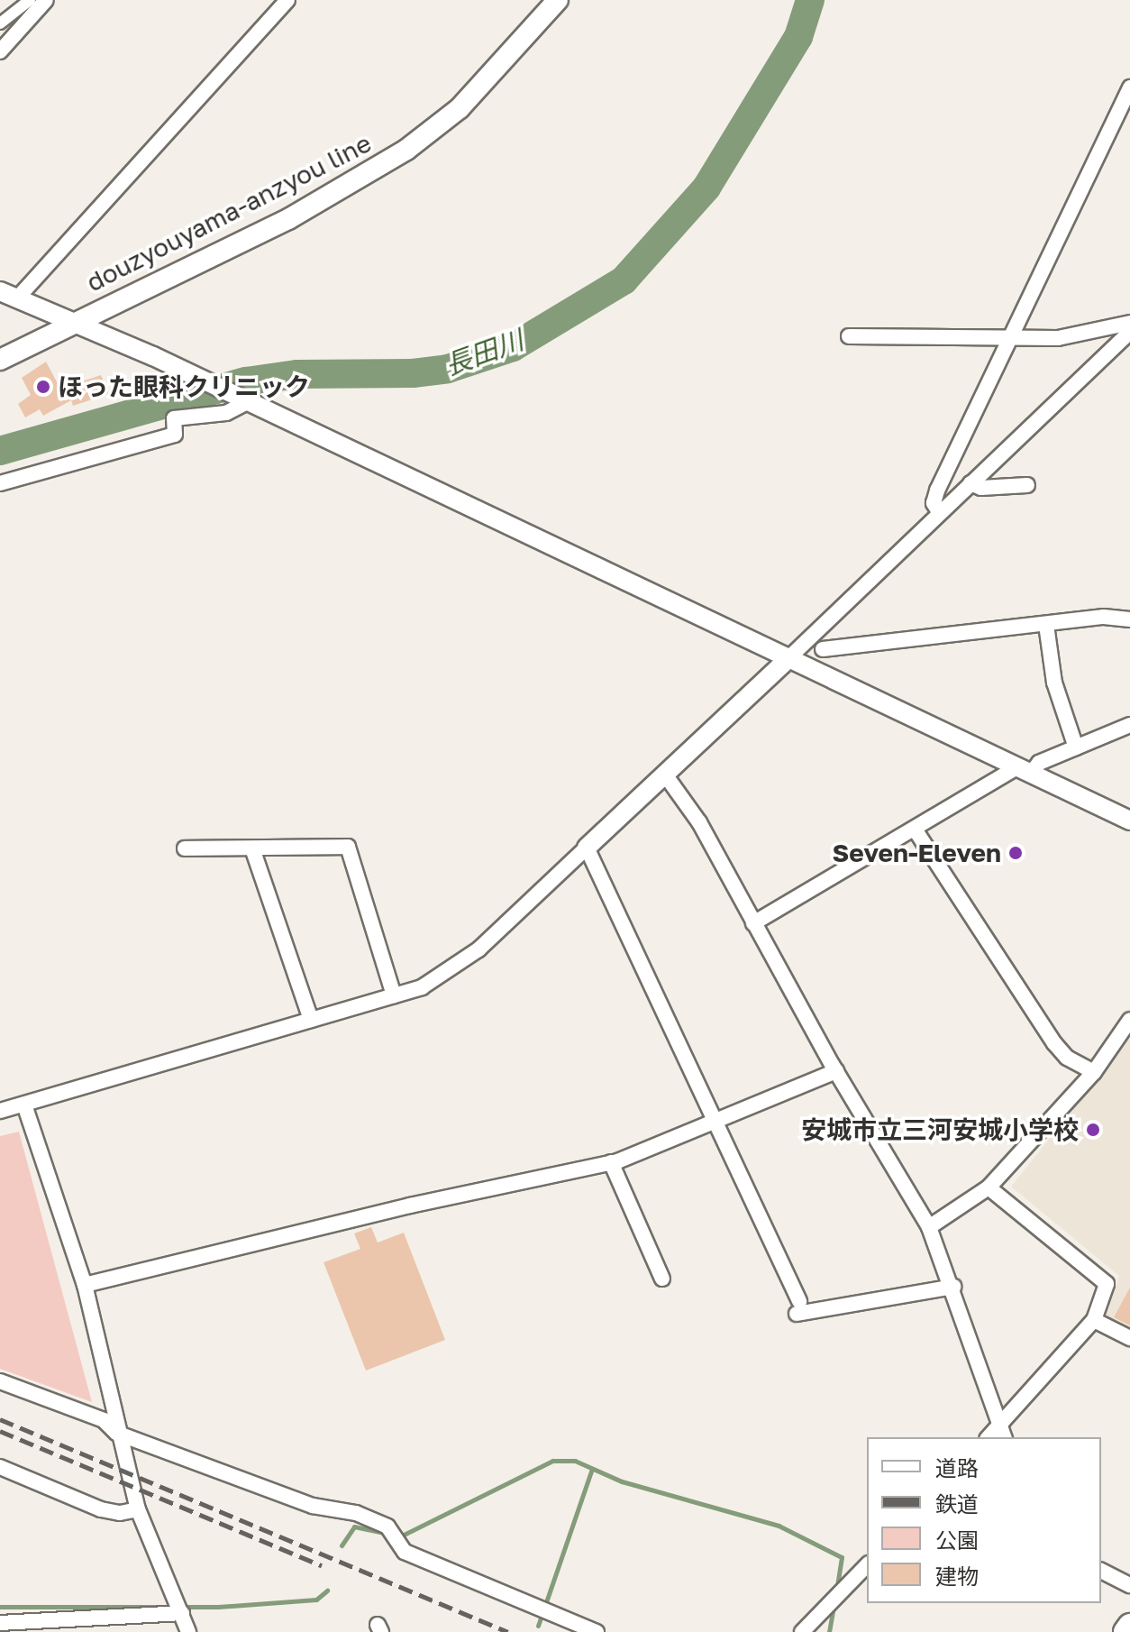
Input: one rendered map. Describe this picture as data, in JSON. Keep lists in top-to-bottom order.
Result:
{
  "streets": {
    "main road": ["douzyouyama-anzyou line"]
  },
  "water": ["長田川"],
  "places": ["ほった眼科クリニック", "Seven-Eleven", "安城市立三河安城小学校"],
  "legend": [
    "道路",
    "鉄道",
    "公園",
    "建物"
  ]
}
